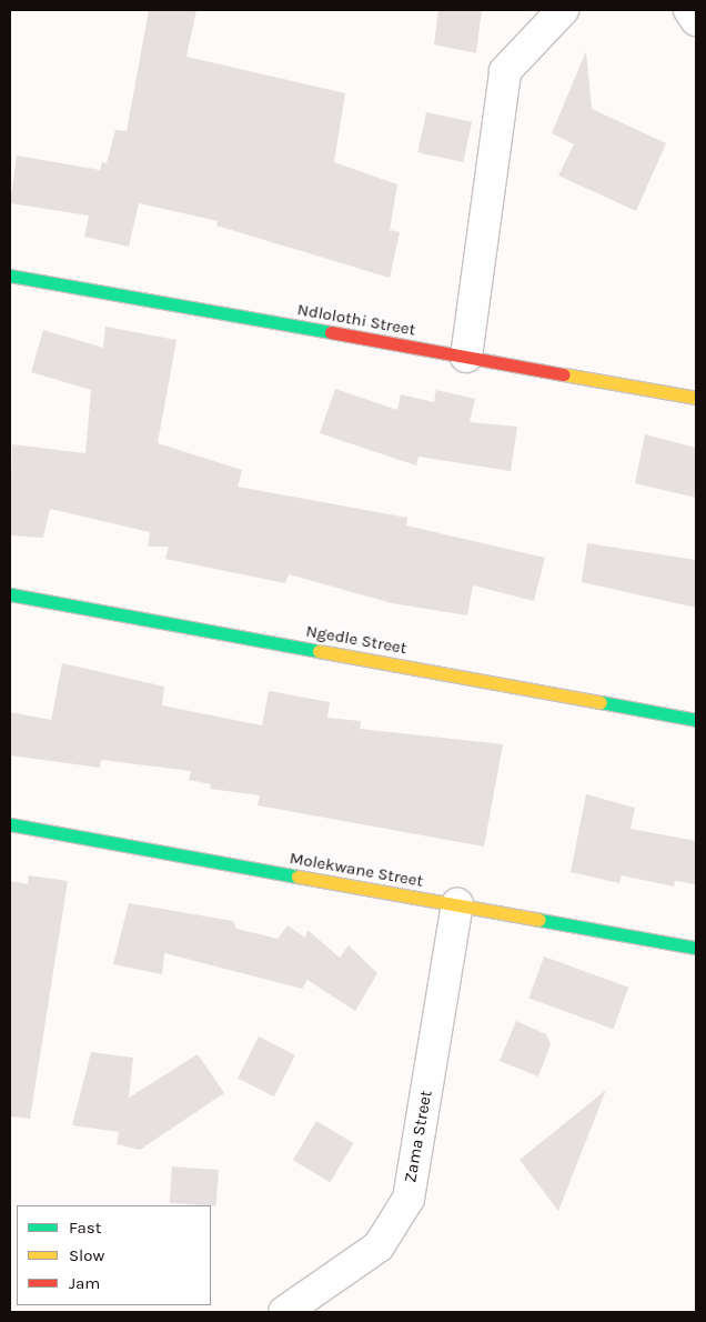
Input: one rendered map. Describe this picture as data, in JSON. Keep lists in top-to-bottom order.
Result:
{
  "streets": {
    "street": [
      "Ndlolothi Street",
      "Ngedle Street",
      "Molekwane Street",
      "Zama Street"
    ]
  },
  "crossings": [
    ["Molekwane Street", "Zama Street"]
  ],
  "legend": ["Fast", "Slow", "Jam"]
}
